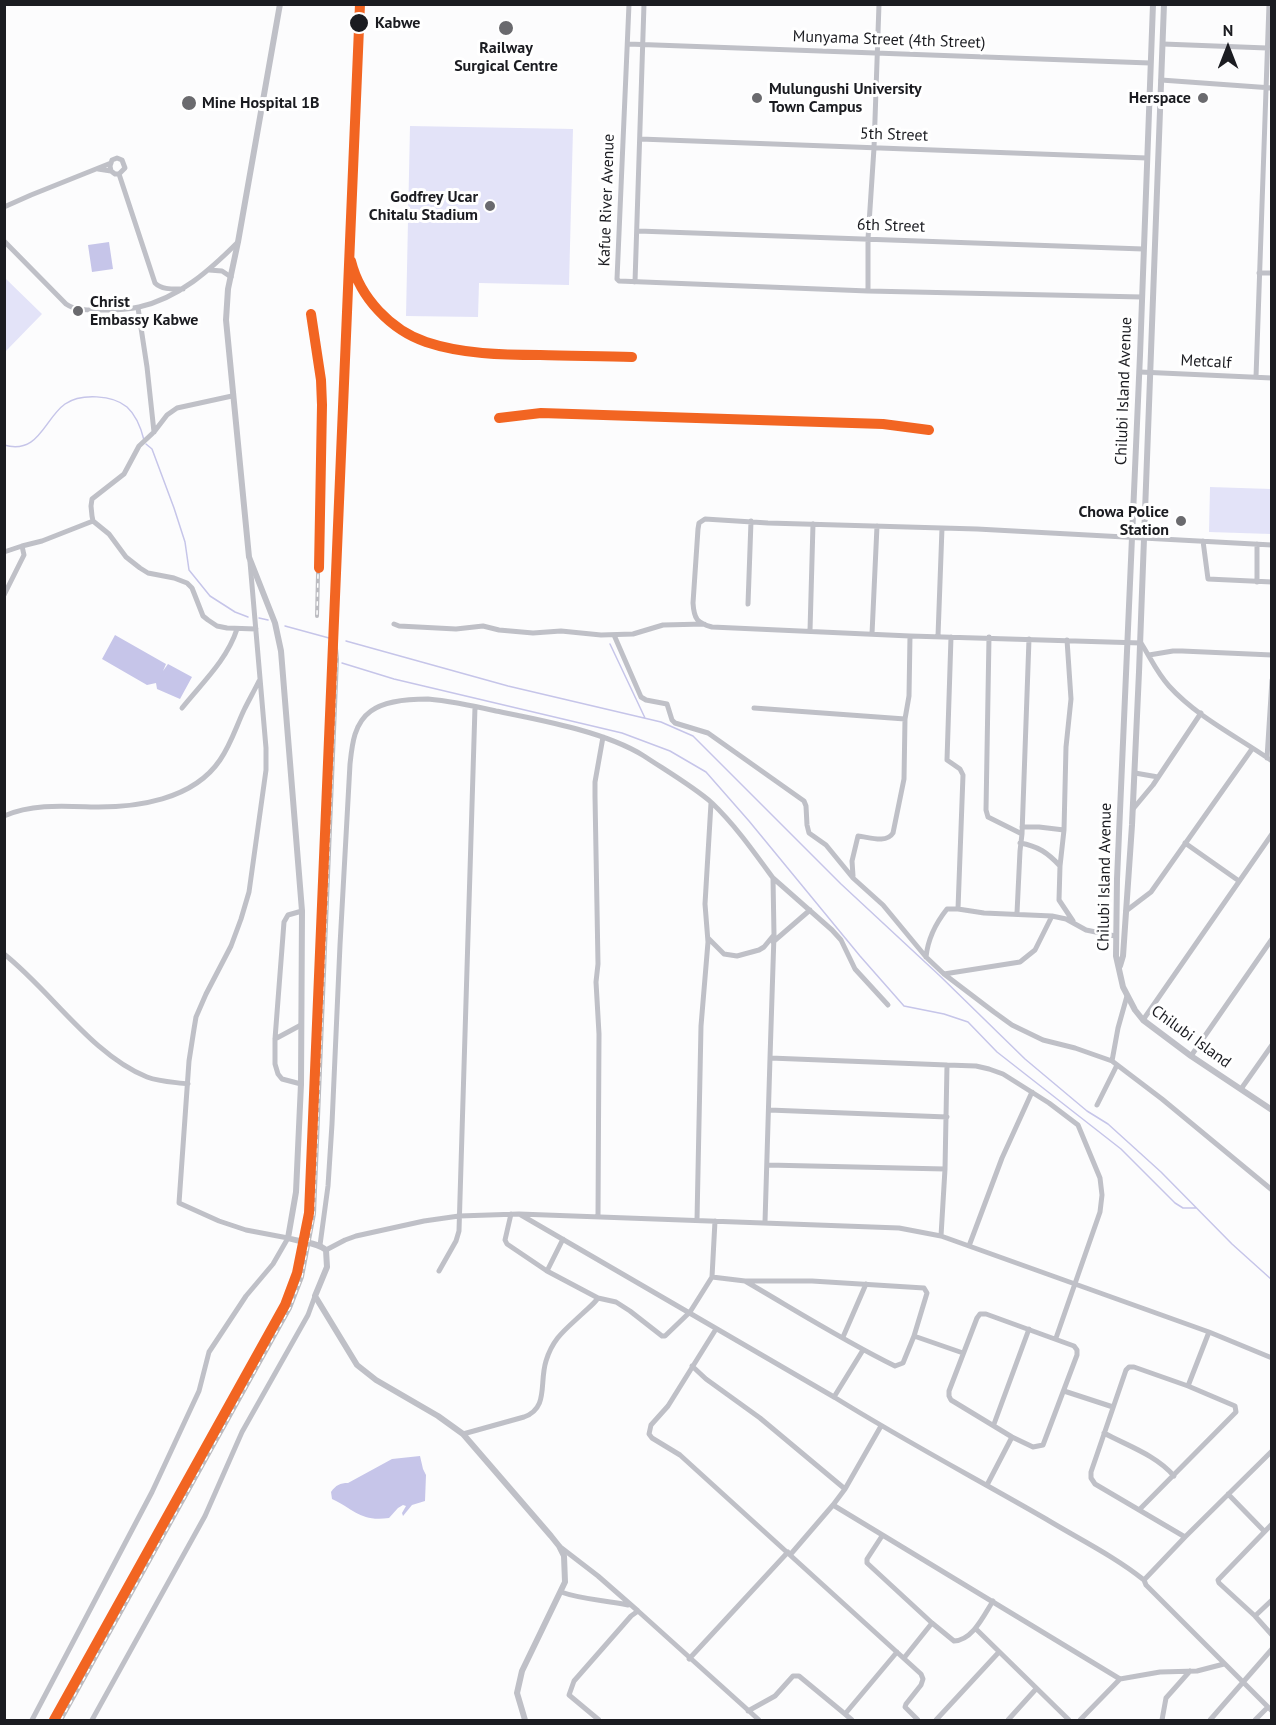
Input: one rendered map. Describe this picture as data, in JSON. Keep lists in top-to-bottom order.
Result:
{
  "streets": {
    "street": [
      "Munyama Street (4th Street)",
      "5th Street",
      "Kafue River Avenue",
      "6th Street",
      "Metcalf",
      "Chilubi Island Avenue",
      "Chilubi Island"
    ]
  },
  "crossings": [
    ["Munyama Street (4th Street)", "Kafue River Avenue"],
    ["Munyama Street (4th Street)", "Chilubi Island Avenue"],
    ["5th Street", "Kafue River Avenue"],
    ["5th Street", "Chilubi Island Avenue"],
    ["Kafue River Avenue", "6th Street"],
    ["6th Street", "Chilubi Island Avenue"],
    ["Metcalf", "Chilubi Island Avenue"],
    ["Chilubi Island Avenue", "Chilubi Island"]
  ],
  "places": [
    "Kabwe",
    "Railway Surgical Centre",
    "Mulungushi University Town Campus",
    "Herspace",
    "Mine Hospital 1B",
    "Godfrey Ucar Chitalu Stadium",
    "Christ Embassy Kabwe",
    "Chowa Police Station"
  ],
  "north": "top"
}
